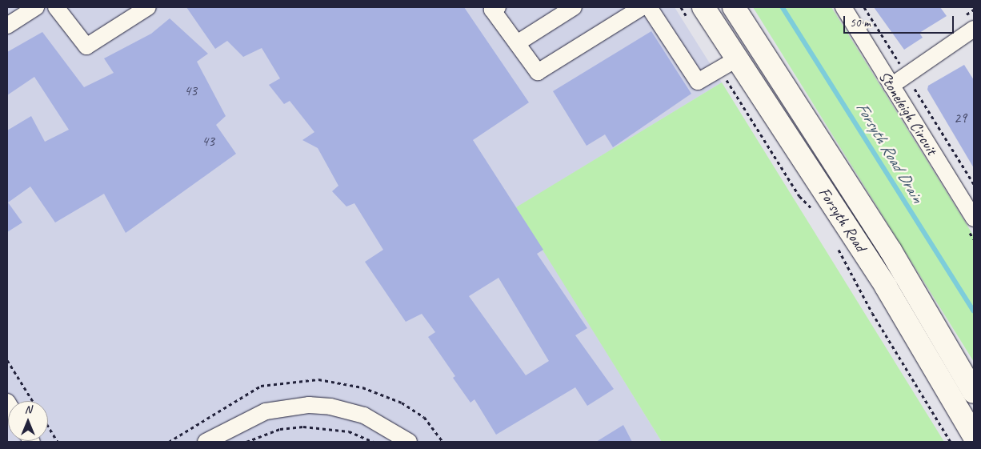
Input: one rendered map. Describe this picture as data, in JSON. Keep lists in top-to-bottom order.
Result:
{
  "streets": {
    "highway": ["Forsyth Road"],
    "street": ["Stoneleigh Circuit"]
  },
  "water": ["Forsyth Road Drain"],
  "house_numbers": ["43", "29", "43"],
  "scale_bar": "50 m",
  "north": "top"
}
